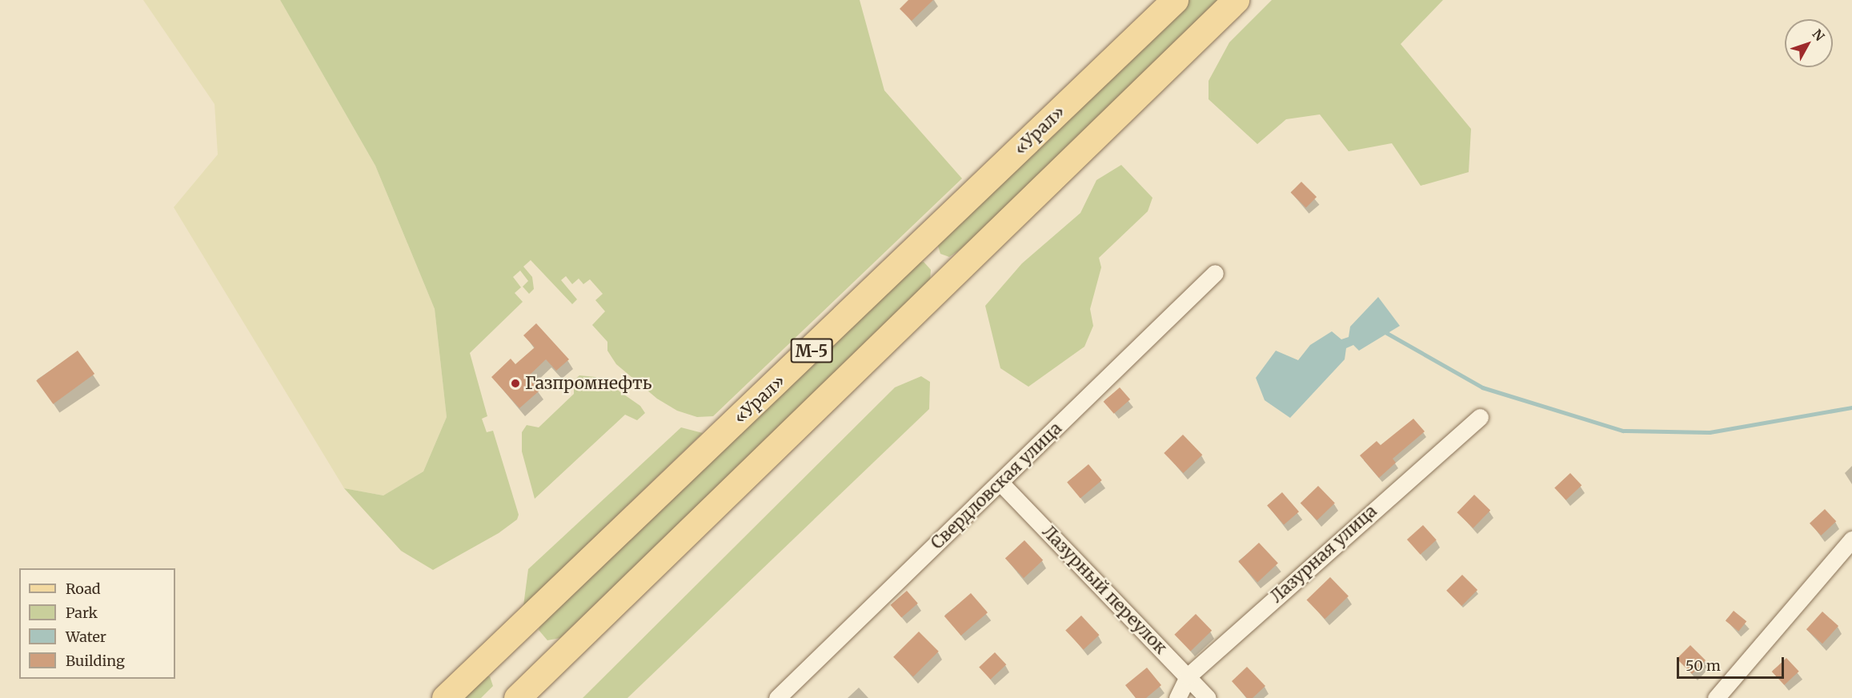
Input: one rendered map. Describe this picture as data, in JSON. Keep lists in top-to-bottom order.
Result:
{
  "streets": {
    "main road": ["«Урал»", "М-5"],
    "street": ["Свердловская улица", "Лазурная улица", "Лазурный переулок"]
  },
  "crossings": [
    ["Свердловская улица", "Лазурный переулок"],
    ["Лазурная улица", "Лазурный переулок"]
  ],
  "places": ["Газпромнефть"],
  "legend": [
    "Road",
    "Park",
    "Water",
    "Building"
  ],
  "scale_bar": "50 m",
  "north": "top right"
}
